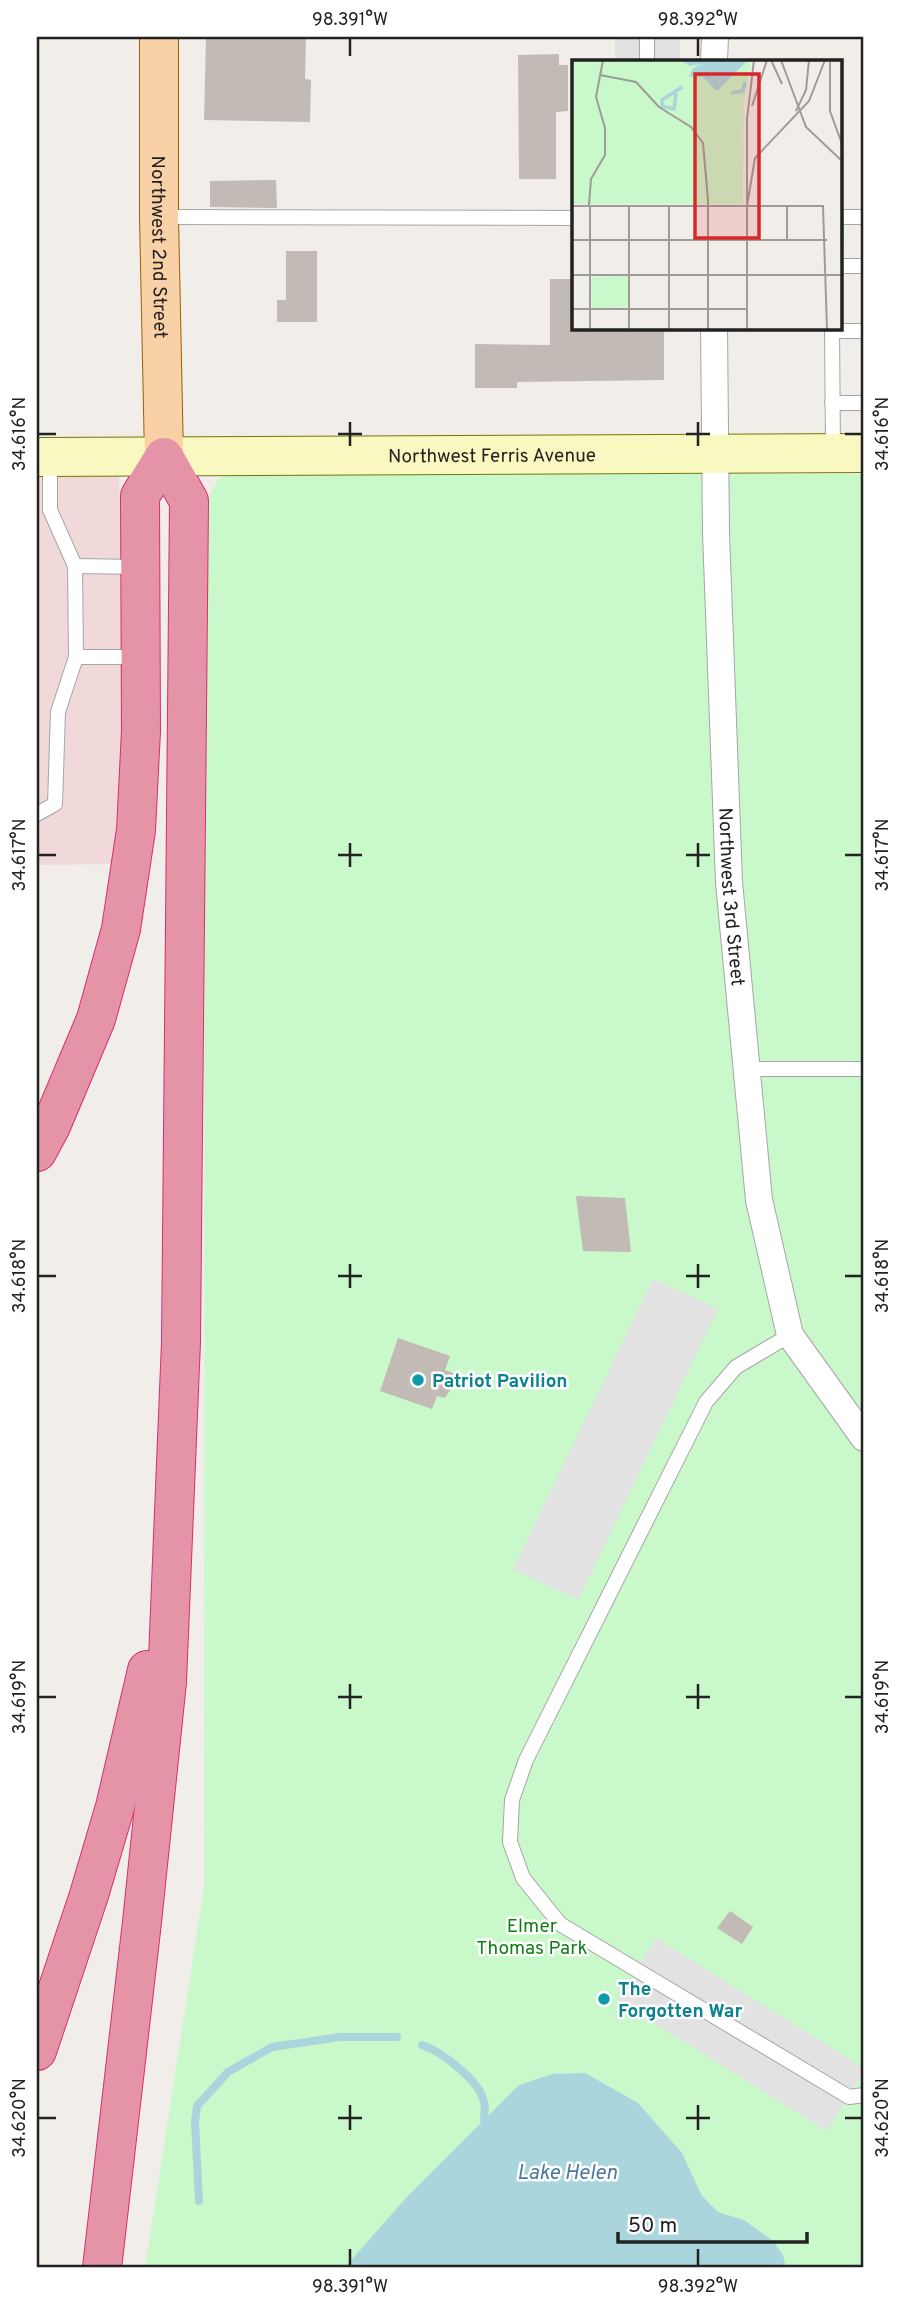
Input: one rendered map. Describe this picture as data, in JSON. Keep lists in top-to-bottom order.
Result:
{
  "streets": {
    "main road": ["Northwest 2nd Street"],
    "street": ["Northwest Ferris Avenue", "Northwest 3rd Street"]
  },
  "crossings": [
    ["Northwest 2nd Street", "Northwest Ferris Avenue"],
    ["Northwest Ferris Avenue", "Northwest 3rd Street"]
  ],
  "water": ["Lake Helen"],
  "parks": ["Elmer Thomas Park"],
  "places": ["Patriot Pavilion", "The Forgotten War"],
  "scale_bar": "50 m",
  "coordinates": [
    "98.391°W",
    "98.392°W",
    "34.616°N",
    "34.617°N",
    "34.618°N",
    "34.619°N",
    "34.620°N"
  ]
}
